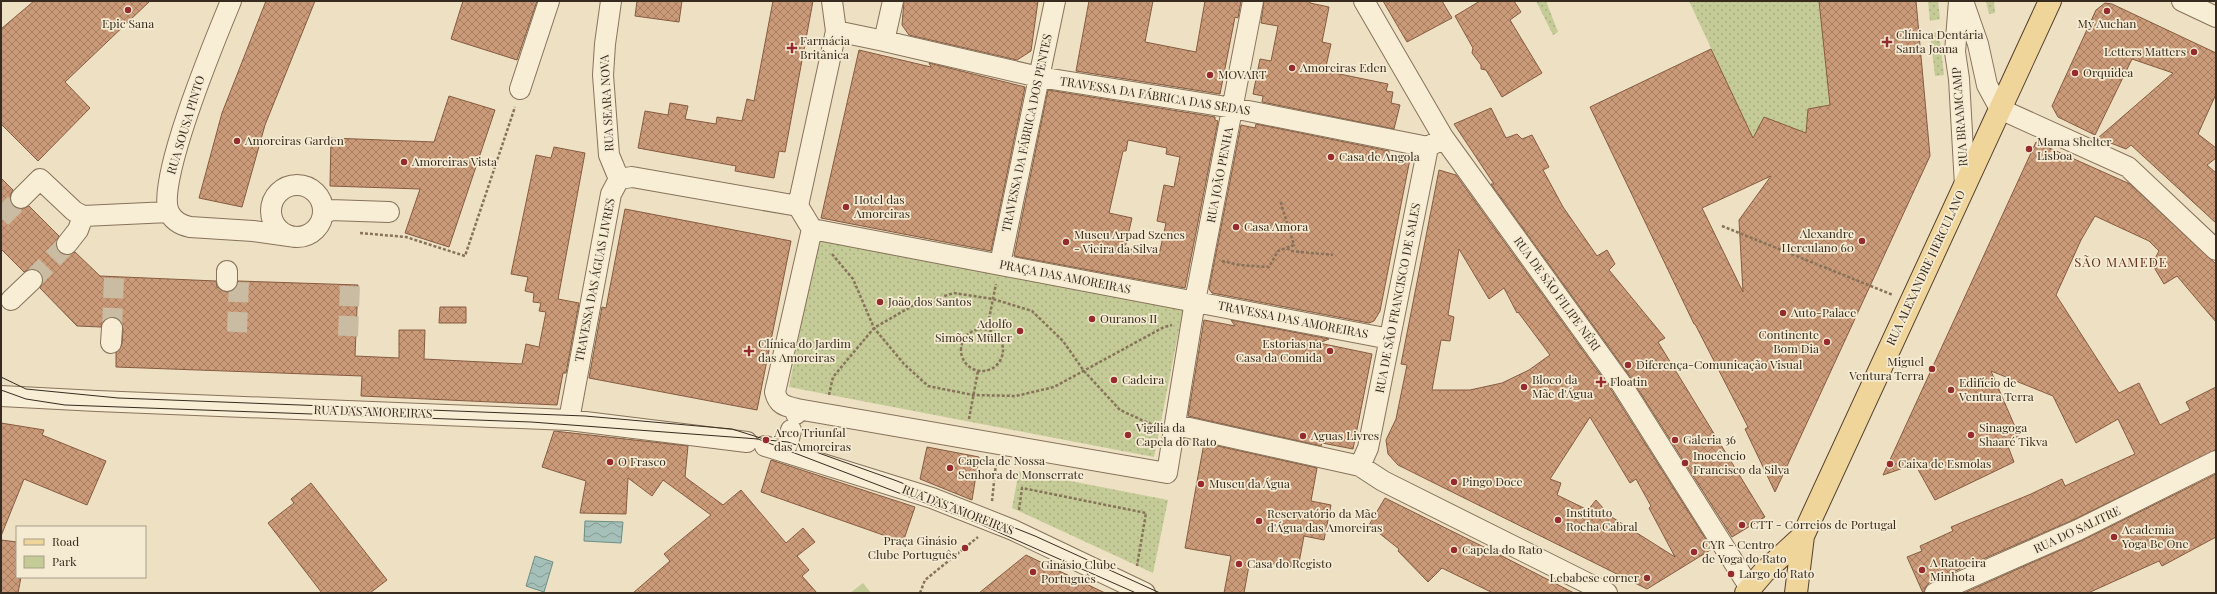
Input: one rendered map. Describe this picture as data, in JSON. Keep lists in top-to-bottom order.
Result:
{
  "streets": {
    "main road": ["RUA ALEXANDRE HERCULANO"],
    "street": [
      "TRAVESSA DA FÁBRICA DAS SEDAS",
      "RUA SEARA NOVA",
      "RUA BRAAMCAMP",
      "RUA SOUSA PINTO",
      "TRAVESSA DA FÁBRICA DOS PENTES",
      "RUA JOÃO PENHA",
      "PRAÇA DAS AMOREIRAS",
      "TRAVESSA DAS ÁGUAS LIVRES",
      "RUA DE SÃO FILIPE NÉRI",
      "RUA DE SÃO FRANCISCO DE SALES",
      "TRAVESSA DAS AMOREIRAS",
      "RUA DAS AMOREIRAS",
      "RUA DO SALITRE"
    ]
  },
  "crossings": [
    ["TRAVESSA DA FÁBRICA DAS SEDAS", "TRAVESSA DA FÁBRICA DOS PENTES"],
    ["TRAVESSA DA FÁBRICA DAS SEDAS", "RUA JOÃO PENHA"],
    ["TRAVESSA DA FÁBRICA DAS SEDAS", "RUA DE SÃO FILIPE NÉRI"],
    ["TRAVESSA DA FÁBRICA DAS SEDAS", "RUA DE SÃO FRANCISCO DE SALES"],
    ["RUA SEARA NOVA", "TRAVESSA DAS ÁGUAS LIVRES"],
    ["RUA BRAAMCAMP", "RUA ALEXANDRE HERCULANO"],
    ["TRAVESSA DA FÁBRICA DOS PENTES", "PRAÇA DAS AMOREIRAS"],
    ["RUA JOÃO PENHA", "PRAÇA DAS AMOREIRAS"],
    ["RUA JOÃO PENHA", "TRAVESSA DAS AMOREIRAS"],
    ["RUA ALEXANDRE HERCULANO", "RUA DE SÃO FILIPE NÉRI"],
    ["PRAÇA DAS AMOREIRAS", "TRAVESSA DAS AMOREIRAS"],
    ["TRAVESSA DAS ÁGUAS LIVRES", "RUA DAS AMOREIRAS"],
    ["RUA DE SÃO FILIPE NÉRI", "RUA DE SÃO FRANCISCO DE SALES"],
    ["RUA DE SÃO FRANCISCO DE SALES", "TRAVESSA DAS AMOREIRAS"]
  ],
  "districts": ["SÃO MAMEDE"],
  "places": {
    "other": [
      "Epic Sana",
      "My Auchan",
      "Letters Matters",
      "Amoreiras Eden",
      "Orquidea",
      "MOVART",
      "Amoreiras Garden",
      "Mama Shelter Lisboa",
      "Casa de Angola",
      "Amoreiras Vista",
      "Hotel das Amoreiras",
      "Casa Amora",
      "Alexandre Herculano 60",
      "Museu Arpad Szenes - Vieira da Silva",
      "João dos Santos",
      "Auto-Palace",
      "Ouranos II",
      "Adolfo Simões Müller",
      "Continente Bom Dia",
      "Estorias na Casa da Comida",
      "Diferença-Comunicação Visual",
      "Miguel Ventura Terra",
      "Cadeira",
      "Bloco da Mãe d'Água",
      "Edifício de Ventura Terra",
      "Vigília da Capela do Rato",
      "Sinagoga Shaaré Tikva",
      "Aguas Livres",
      "Arco Triunfal das Amoreiras",
      "Galeria 36",
      "O Frasco",
      "Inocêncio Francisco da Silva",
      "Caixa de Esmolas",
      "Capela de Nossa Senhora de Monserrate",
      "Pingo Doce",
      "Museu da Água",
      "Instituto Rocha Cabral",
      "Reservatório da Mãe d'Água das Amoreiras",
      "CTT - Correios de Portugal",
      "Academia Yoga Be One",
      "Praça Ginásio Clube Português",
      "Capela do Rato",
      "CYR - Centro de Yoga do Rato",
      "Casa do Registo",
      "A Ratoeira Minhota",
      "Ginásio Clube Português",
      "Largo do Rato",
      "Lebabese corner"
    ],
    "health": [
      "Clínica Dentária Santa Joana",
      "Farmácia Britânica",
      "Clínica do Jardim das Amoreiras",
      "Floatin"
    ]
  },
  "legend": ["Road", "Park"]
}
